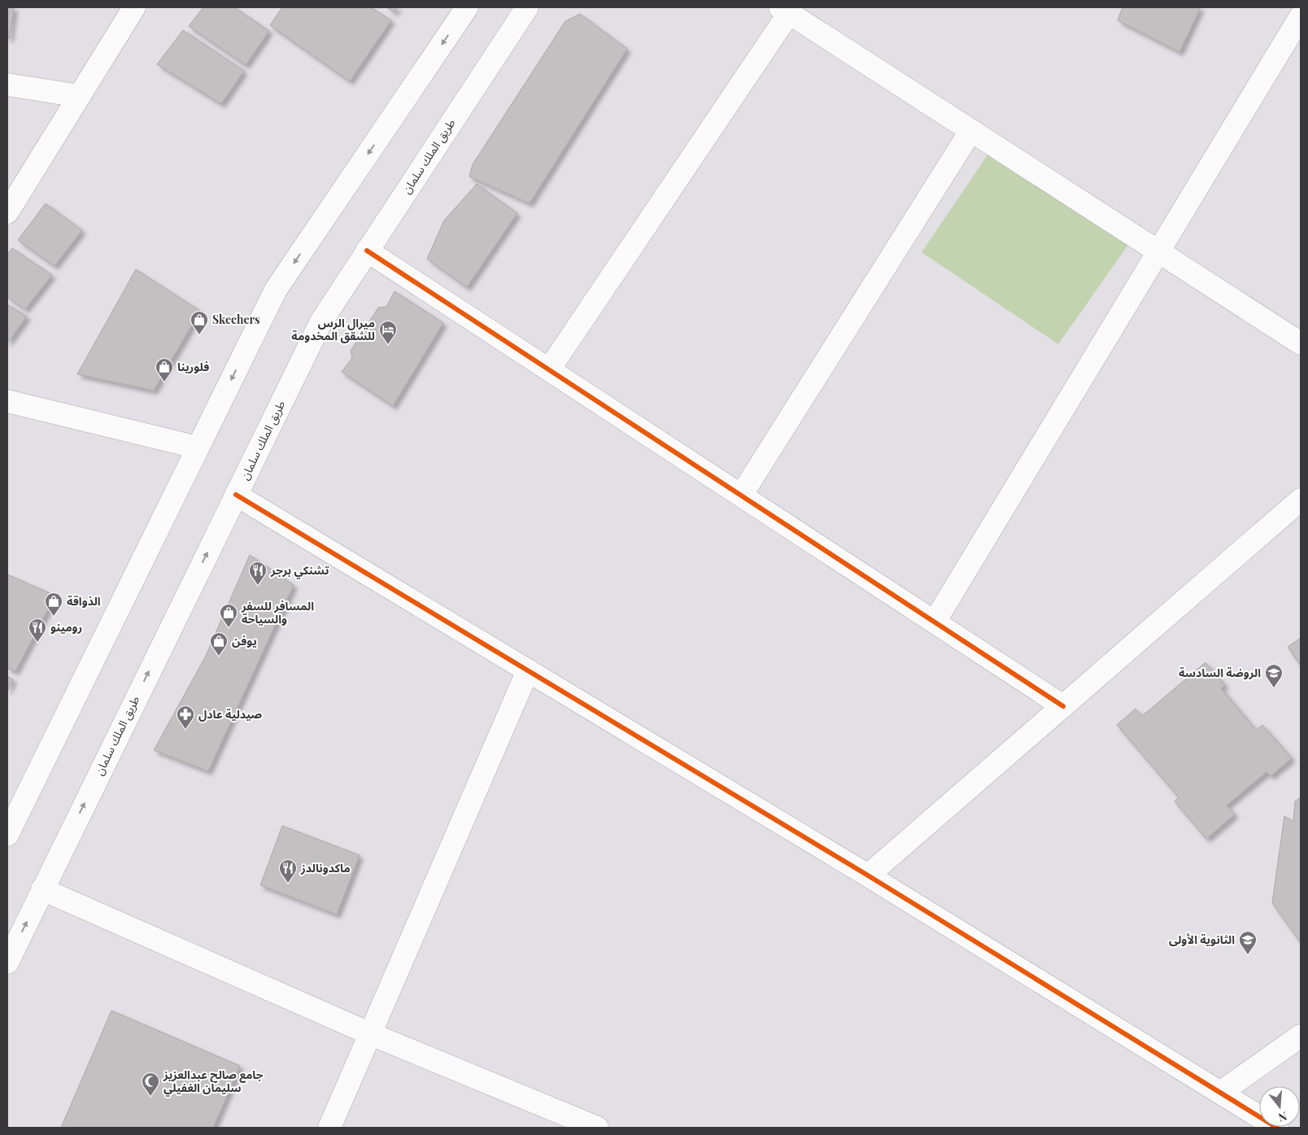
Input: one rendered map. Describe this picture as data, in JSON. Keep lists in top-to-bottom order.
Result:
{
  "streets": {
    "street": ["طريق الملك سلمان"]
  },
  "places": {
    "shop": [
      "Skechers",
      "فلورينا",
      "الذواقة",
      "المسافر للسفر والسياحة",
      "يوفن"
    ],
    "hotel": ["ميرال الرس للشقق المخدومة"],
    "restaurant": ["تشنكي برجر", "رومينو", "ماكدونالدز"],
    "school or university": ["الروضة السادسة", "الثانوية الأولى"],
    "pharmacy": ["صيدلية عادل"],
    "mosque": ["جامع صالح عبدالعزيز سليمان الغفيلي"]
  },
  "north": "bottom"
}
